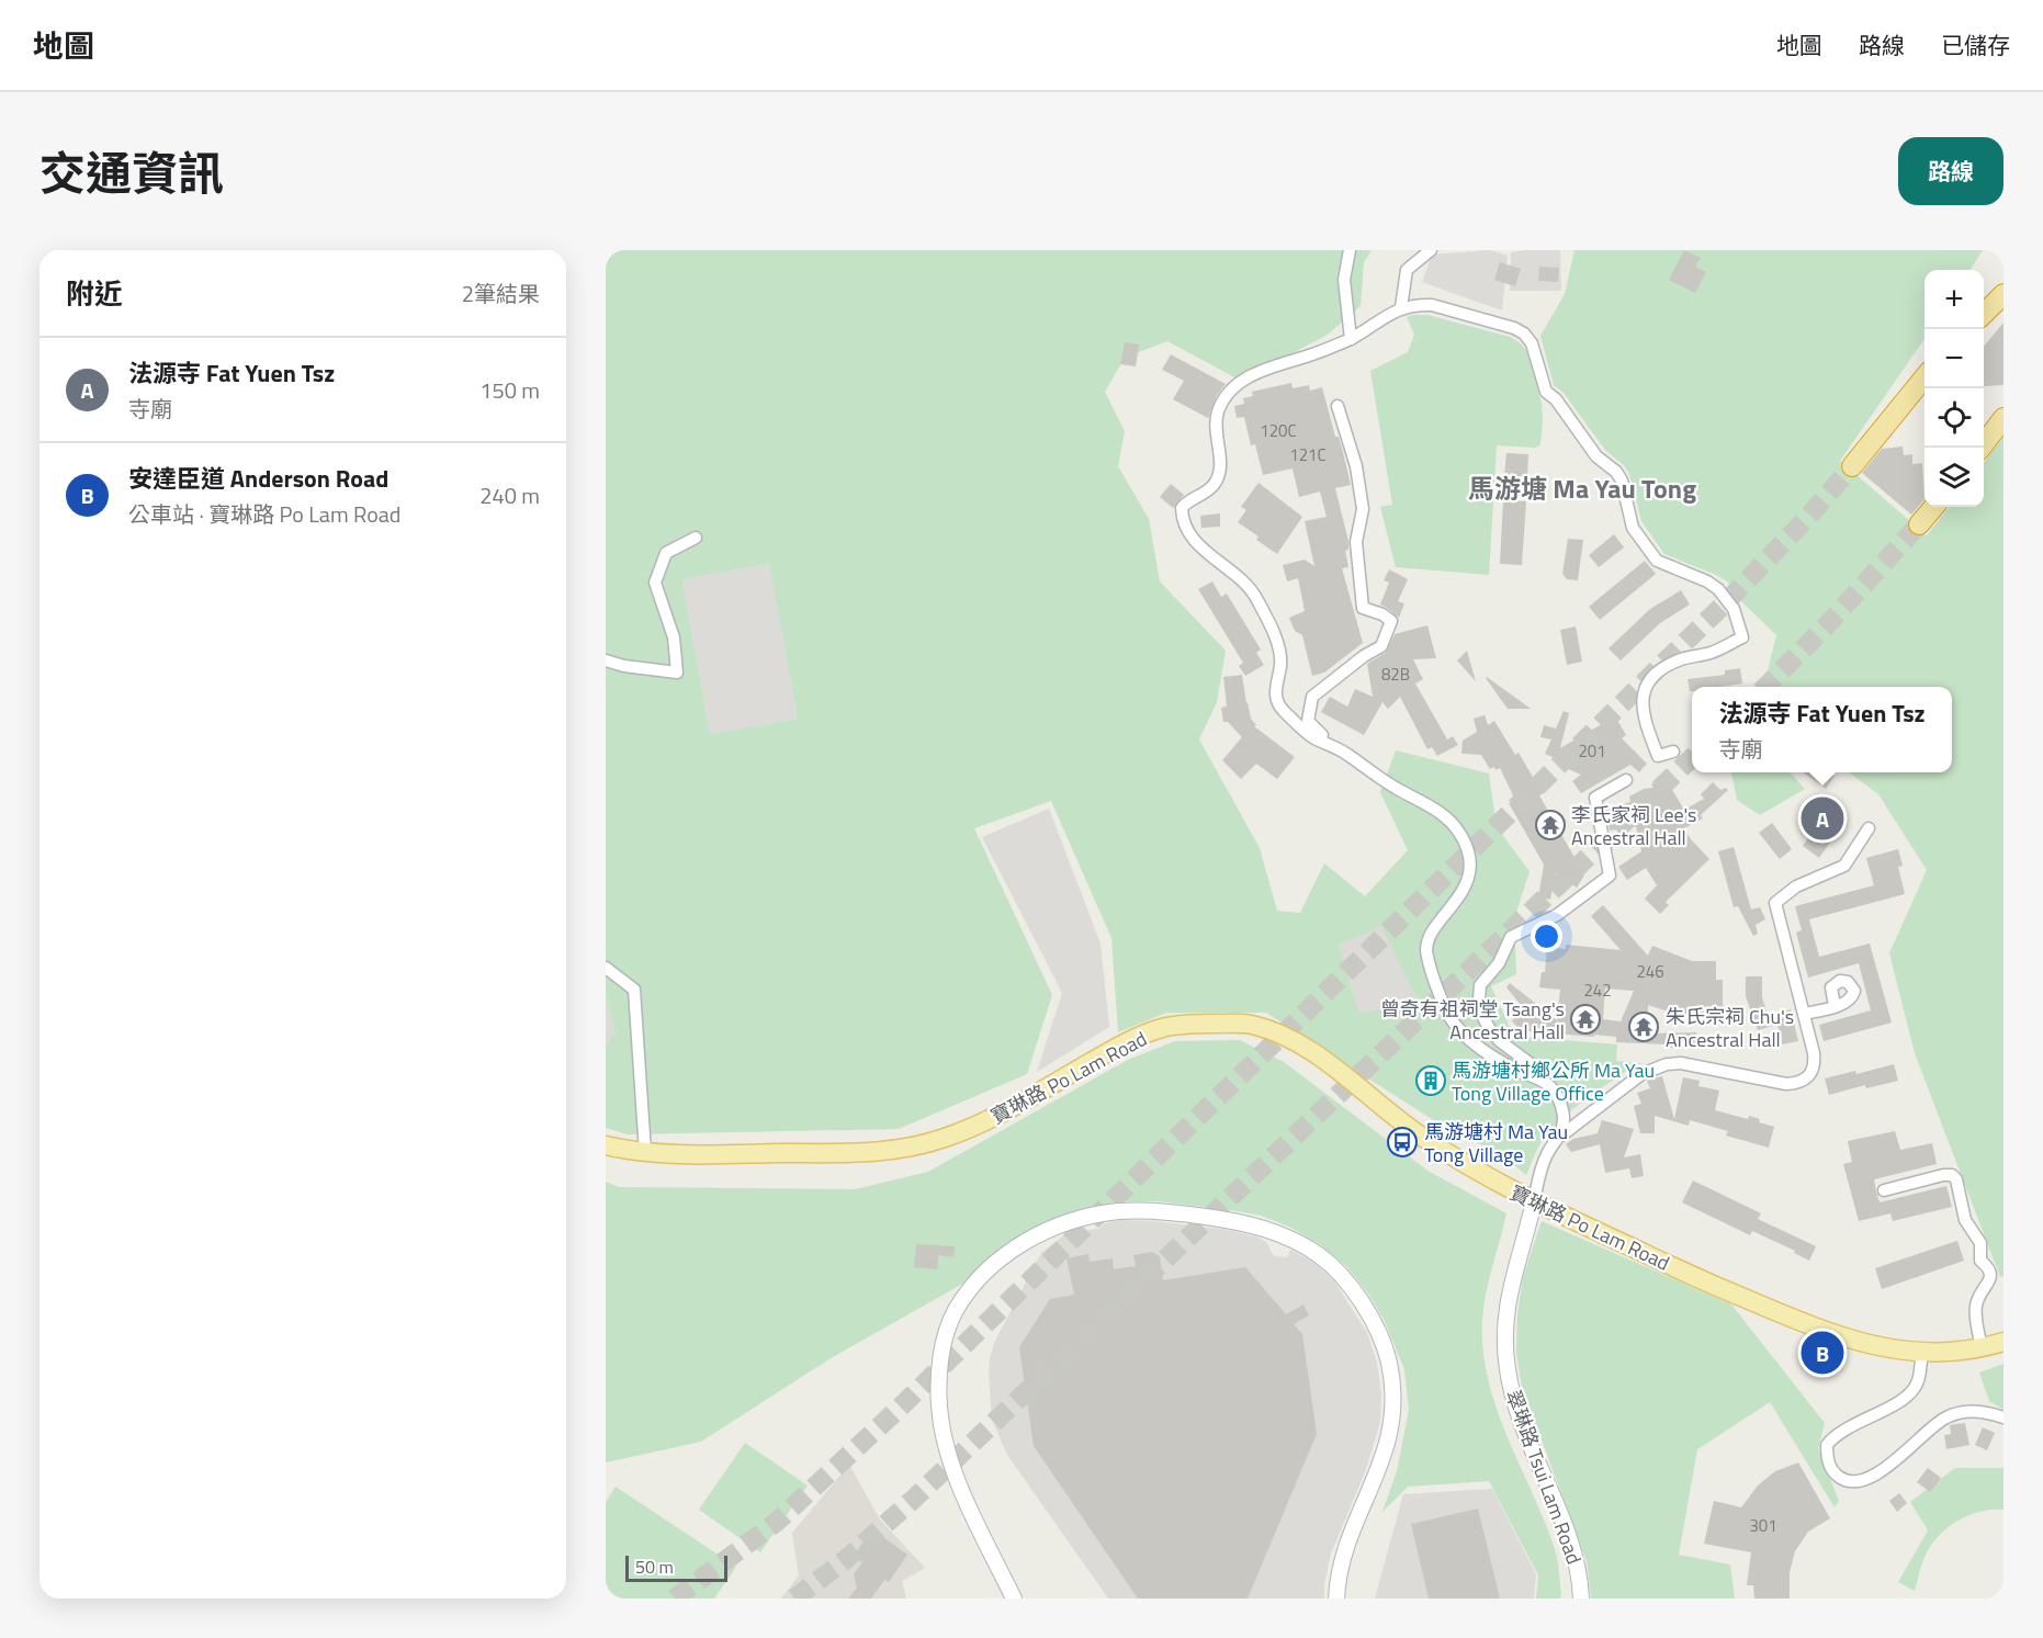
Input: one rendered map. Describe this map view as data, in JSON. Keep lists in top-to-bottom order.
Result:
{
  "streets": {
    "main road": ["寶琳路 Po Lam Road"],
    "street": ["翠琳路 Tsui Lam Road"]
  },
  "crossings": [
    ["寶琳路 Po Lam Road", "翠琳路 Tsui Lam Road"]
  ],
  "districts": ["馬游塘 Ma Yau Tong"],
  "places": {
    "temple": ["李氏家祠 Lee's Ancestral Hall", "曾奇有祖祠堂 Tsang's Ancestral Hall", "朱氏宗祠 Chu's Ancestral Hall"],
    "building": ["馬游塘村鄉公所 Ma Yau Tong Village Office"],
    "bus stop": ["馬游塘村 Ma Yau Tong Village"]
  },
  "house_numbers": [
    "120C",
    "121C",
    "82B",
    "201",
    "246",
    "242",
    "301"
  ],
  "scale_bar": "50 m",
  "page": {
    "header": "地圖",
    "nav": ["地圖", "路線", "已儲存"],
    "title": "交通資訊",
    "buttons": "路線",
    "heading": ["附近", "2筆結果"],
    "map_buttons": ["+", "−"],
    "list": [
      {
        "mark": "A",
        "name": "法源寺 Fat Yuen Tsz",
        "note": "寺廟",
        "value": "150 m"
      },
      {
        "mark": "B",
        "name": "安達臣道 Anderson Road",
        "note": "公車站 · 寶琳路 Po Lam Road",
        "value": "240 m"
      }
    ],
    "popup": ["法源寺 Fat Yuen Tsz", "寺廟"],
    "pins": ["A", "B"],
    "scale": "50 m"
  }
}
